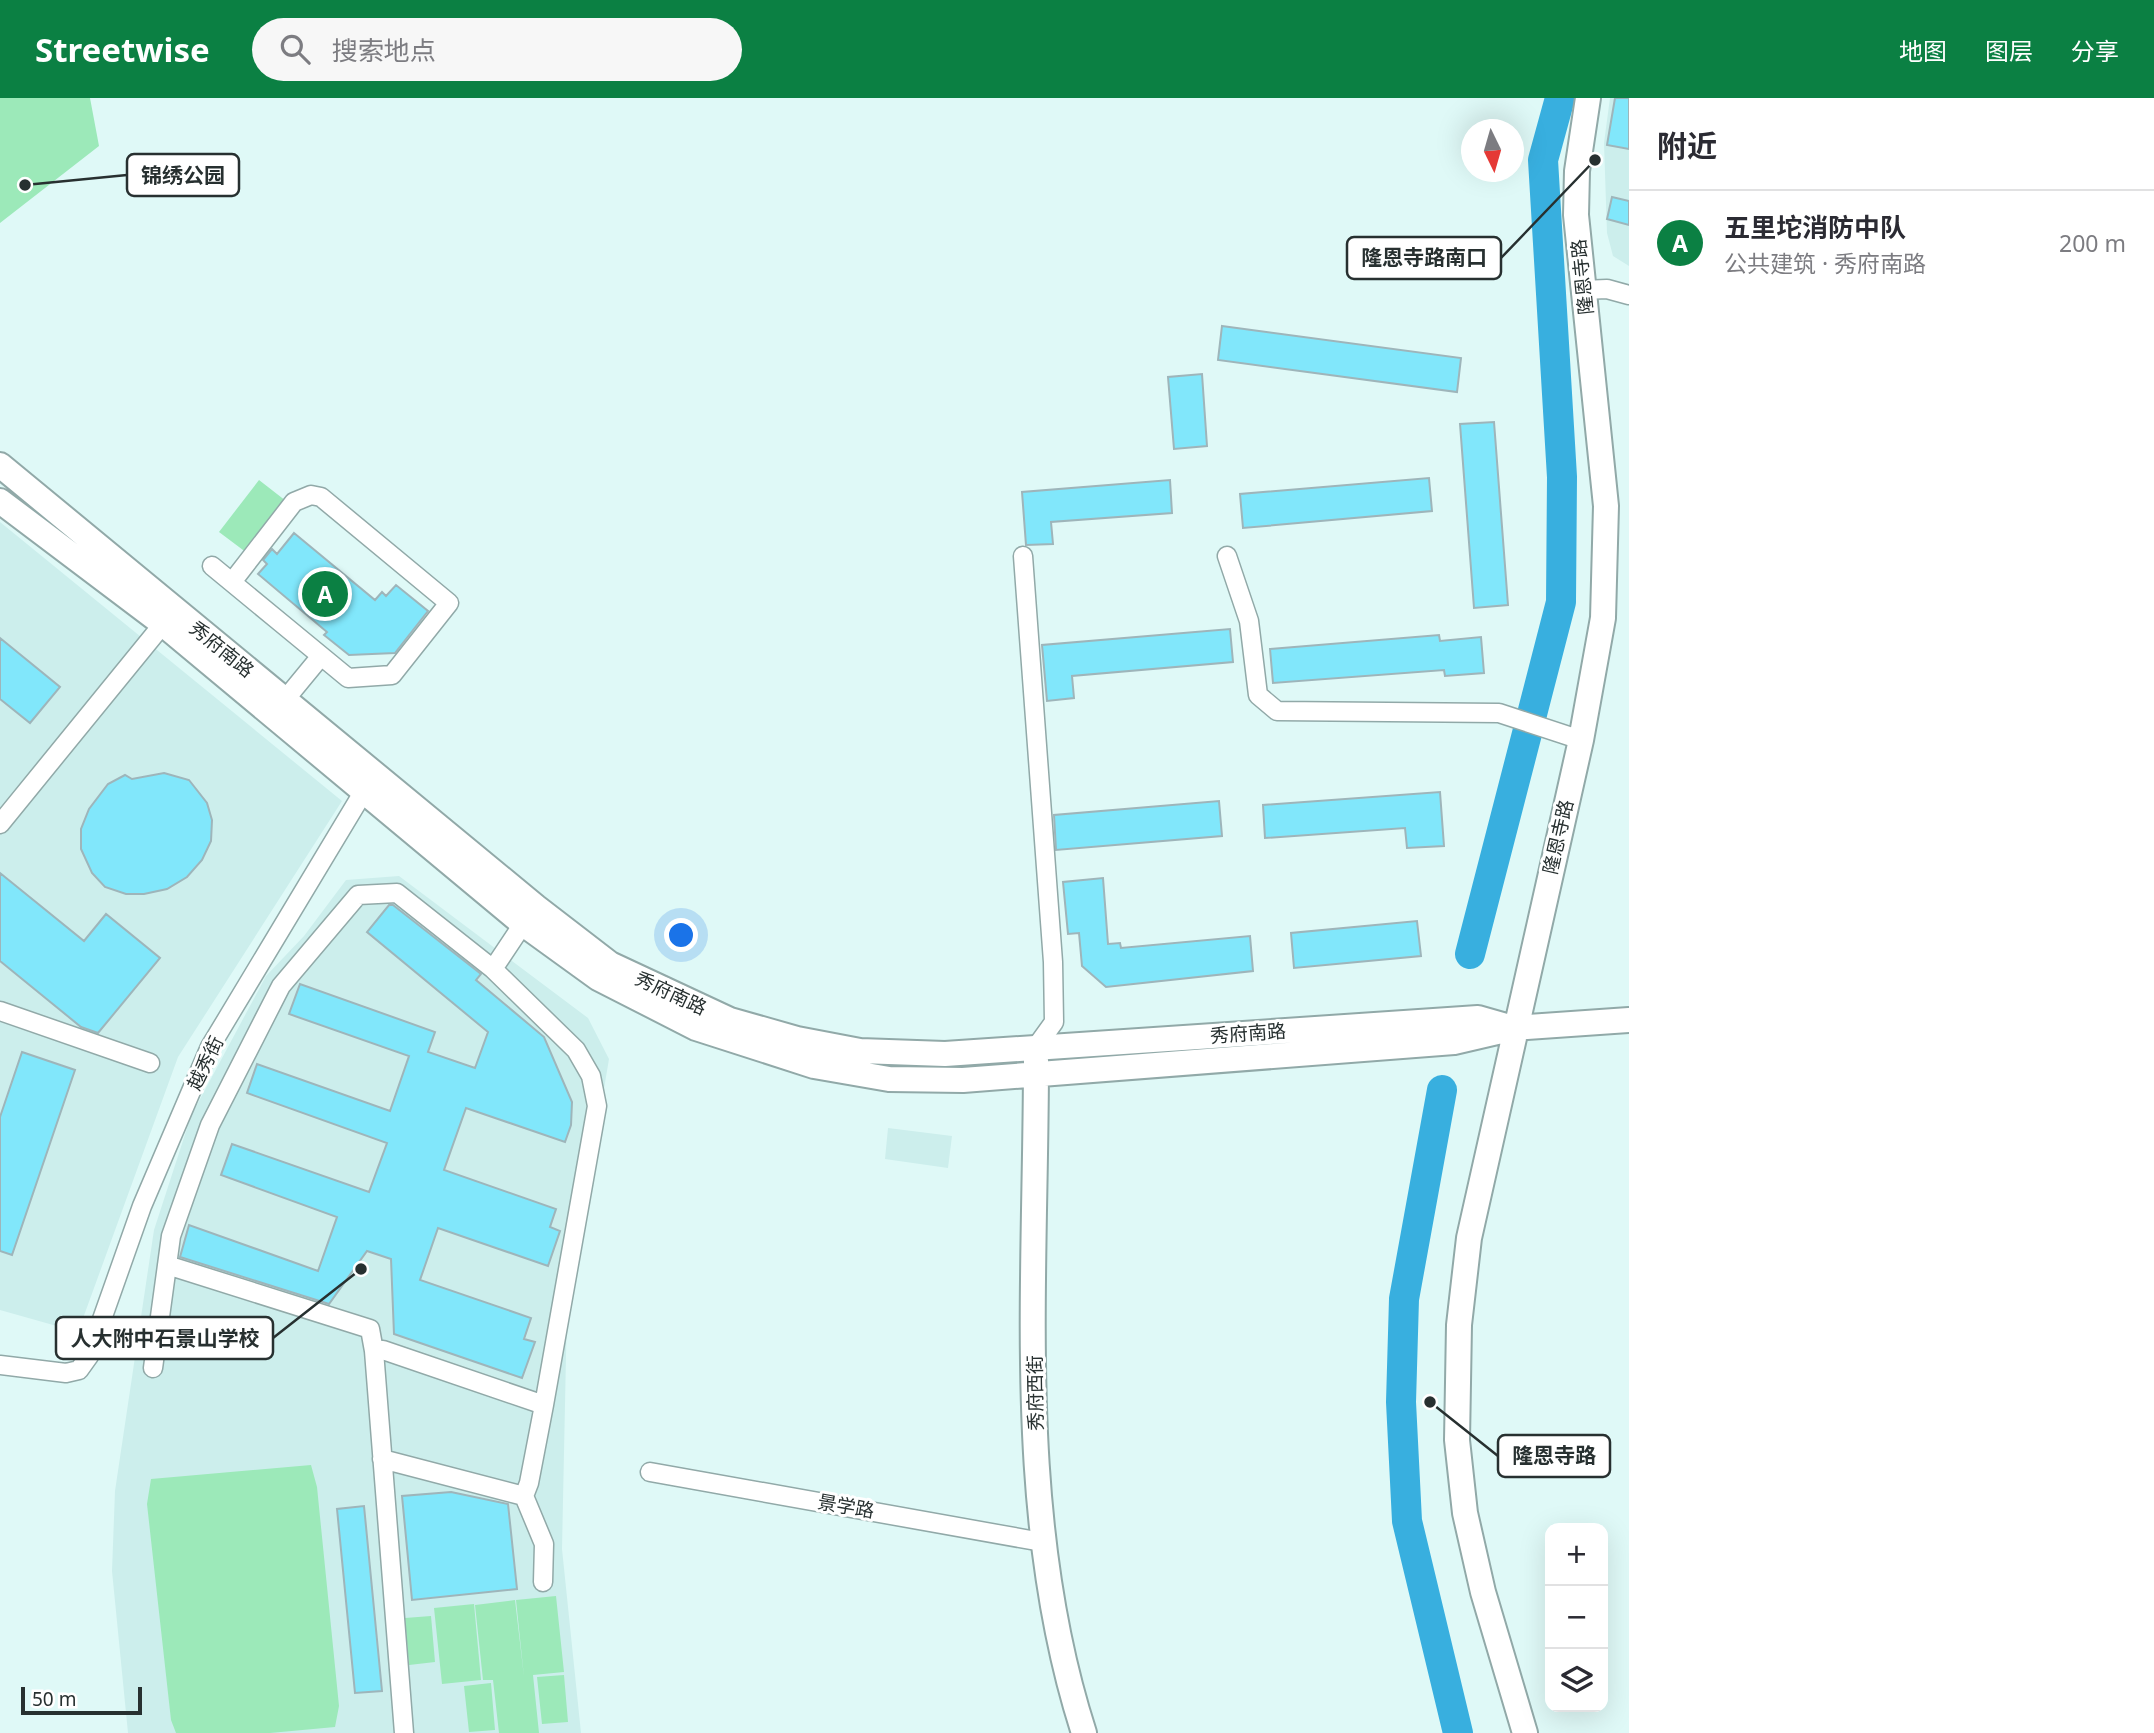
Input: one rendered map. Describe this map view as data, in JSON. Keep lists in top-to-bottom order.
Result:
{
  "streets": {
    "street": [
      "隆恩寺路",
      "秀府南路",
      "越秀街",
      "秀府西街",
      "景学路"
    ]
  },
  "crossings": [
    ["隆恩寺路", "秀府南路"],
    ["秀府南路", "越秀街"],
    ["秀府南路", "秀府西街"],
    ["秀府西街", "景学路"]
  ],
  "places": [
    "隆恩寺路南口",
    "锦绣公园",
    "人大附中石景山学校",
    "隆恩寺路"
  ],
  "scale_bar": "50 m",
  "north": "bottom",
  "page": {
    "header": "Streetwise",
    "search": "搜索地点",
    "nav": ["地图", "图层", "分享"],
    "heading": "附近",
    "list": [
      {
        "mark": "A",
        "name": "五里坨消防中队",
        "note": "公共建筑 · 秀府南路",
        "value": "200 m"
      }
    ],
    "pins": "A",
    "map_buttons": ["+", "−"],
    "scale": "50 m"
  }
}
